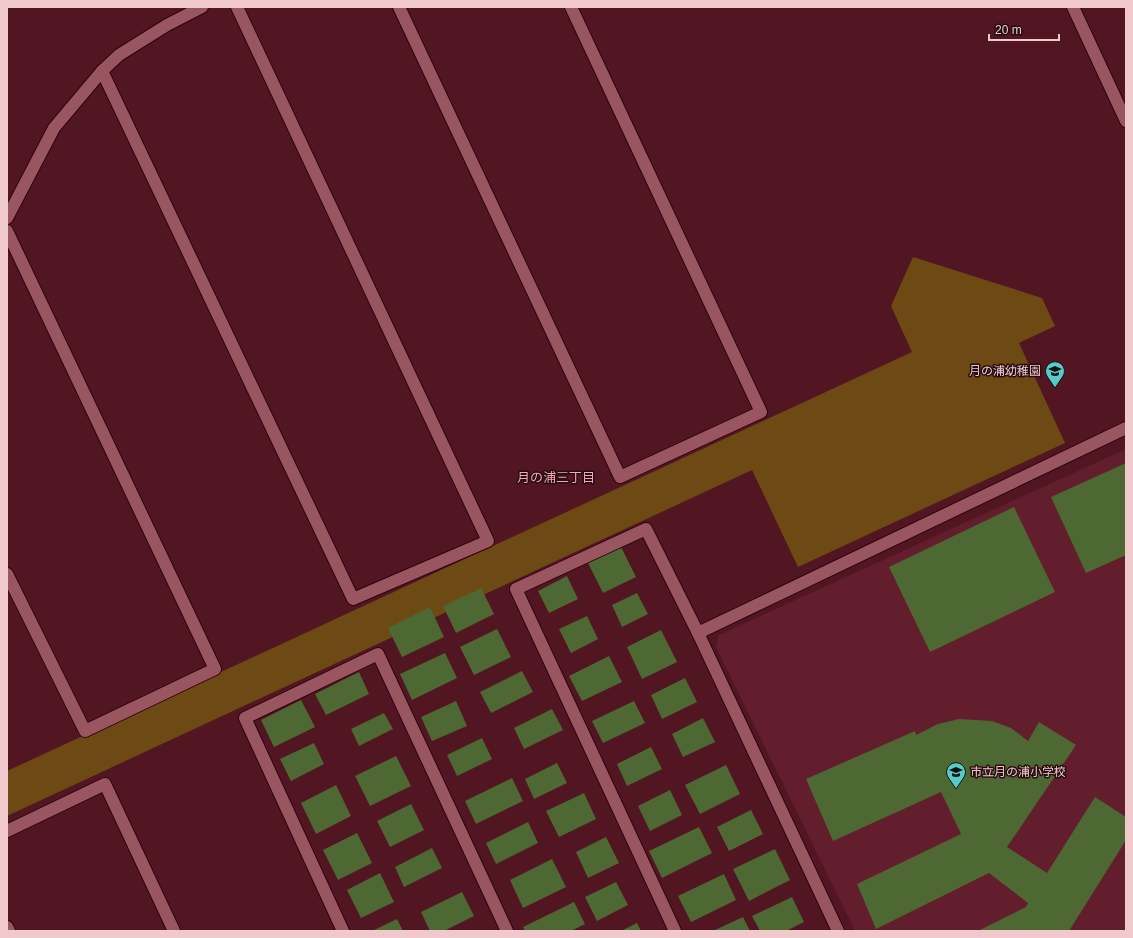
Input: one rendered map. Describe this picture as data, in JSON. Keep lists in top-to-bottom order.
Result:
{
  "districts": ["月の浦三丁目"],
  "places": {
    "school or university": ["月の浦幼稚園", "市立月の浦小学校"]
  },
  "scale_bar": "20 m"
}
